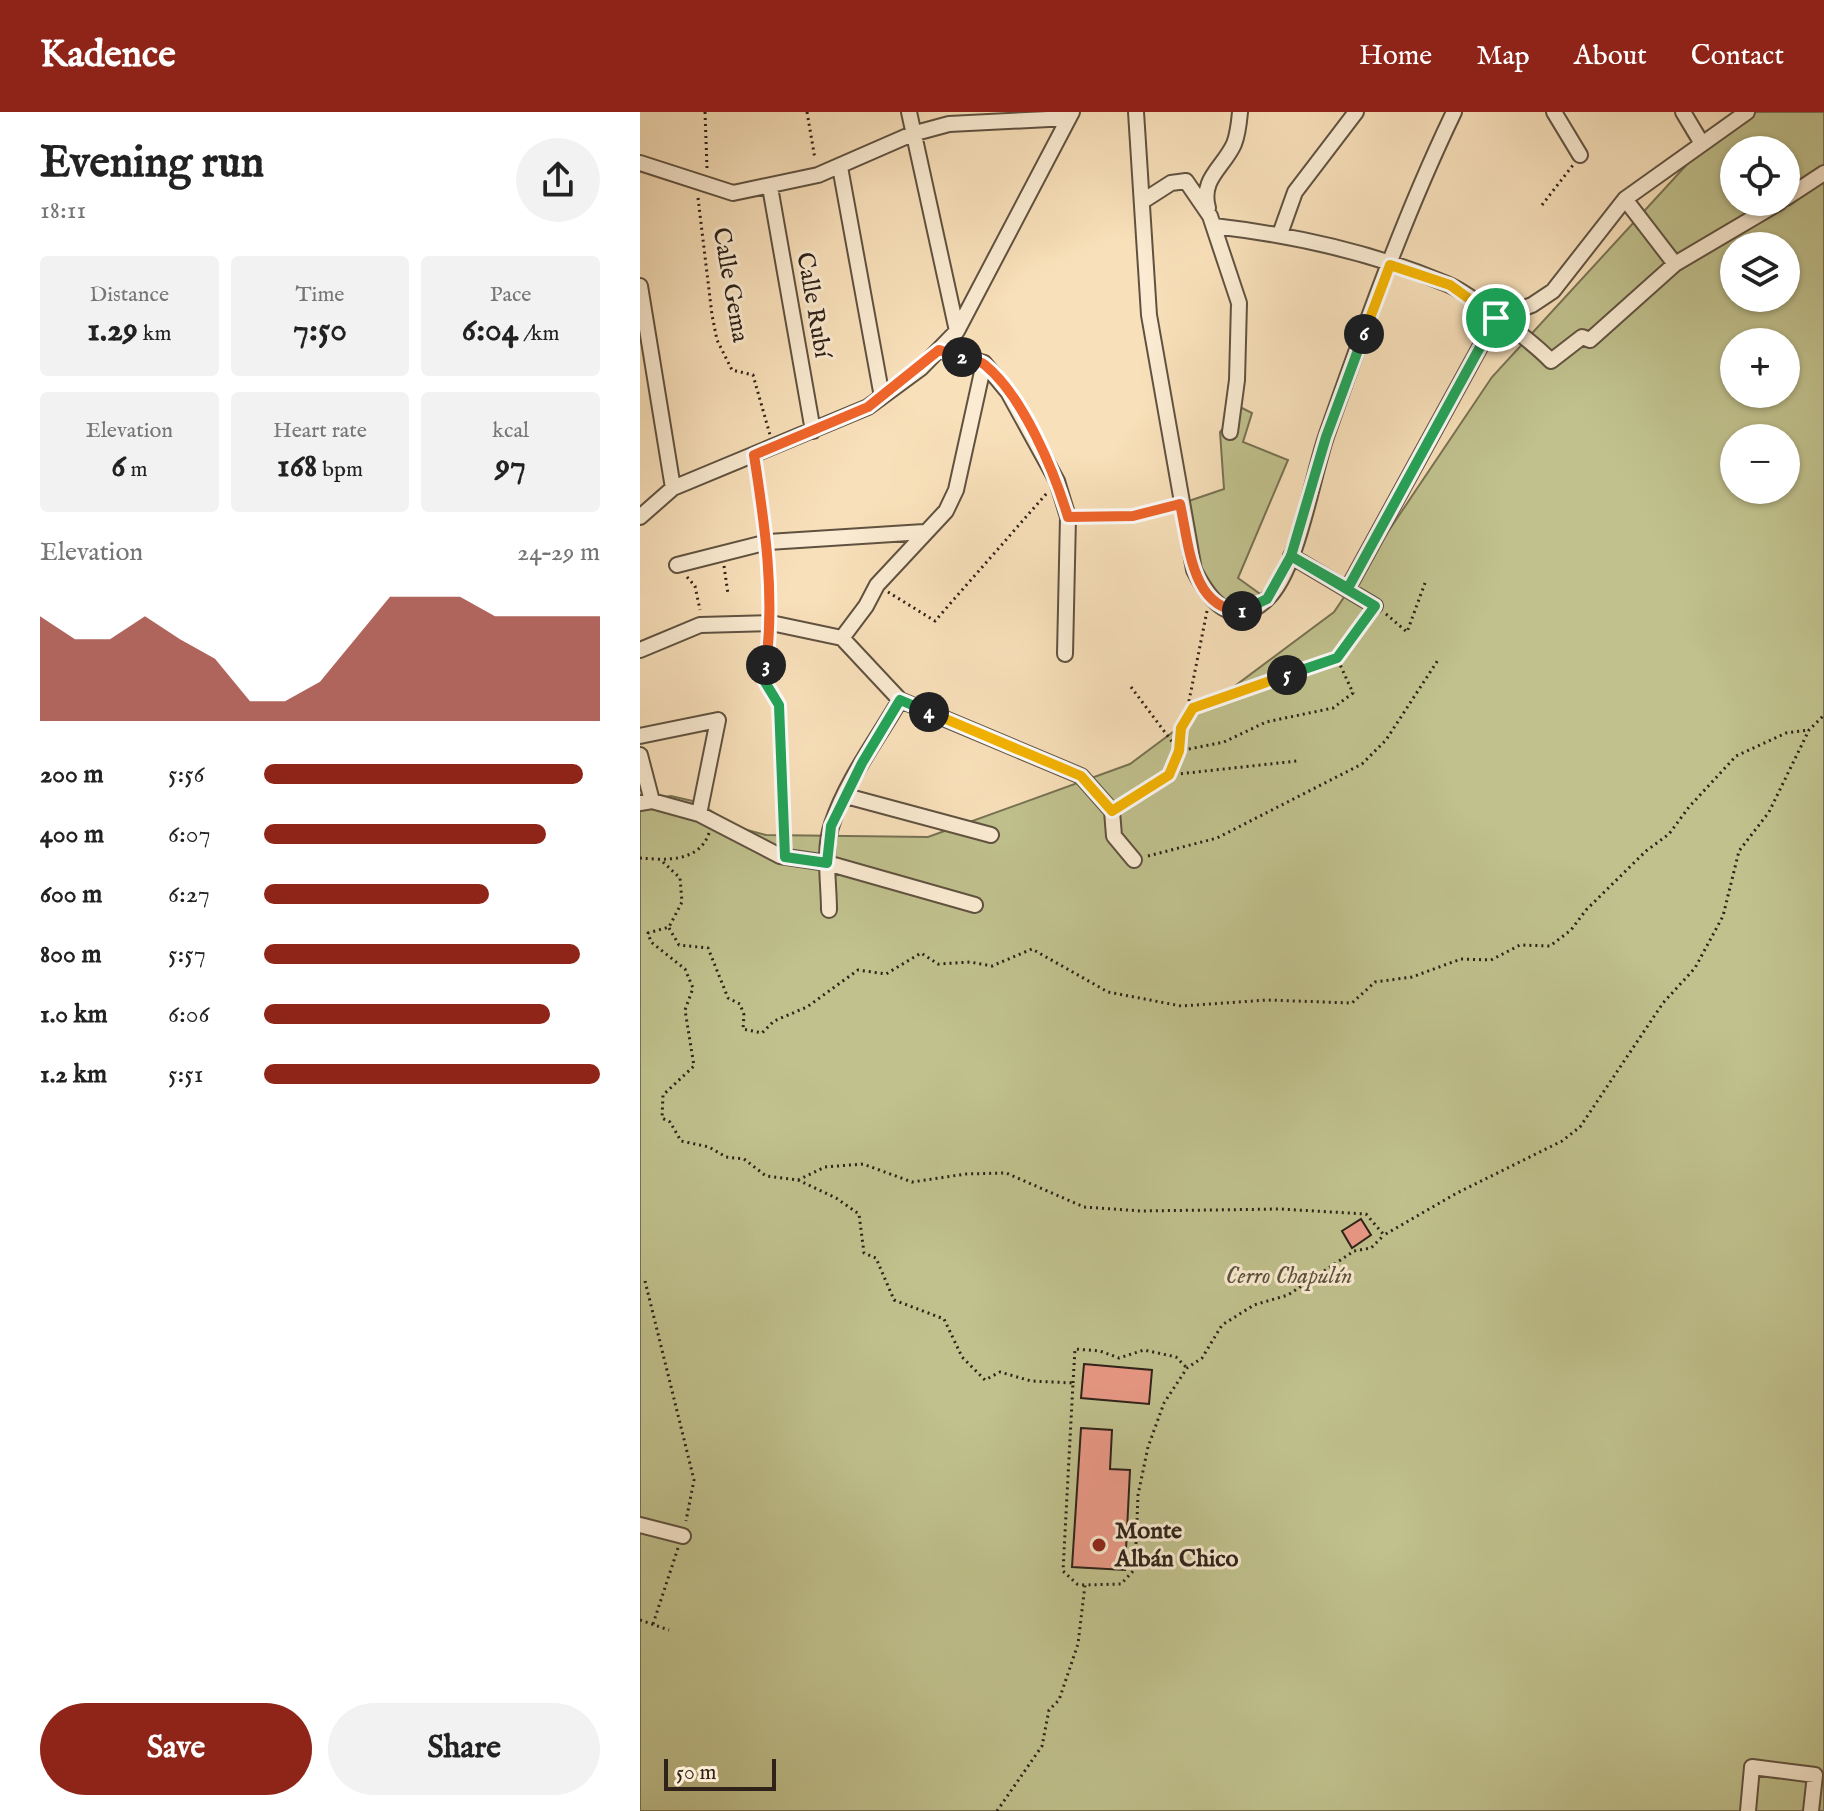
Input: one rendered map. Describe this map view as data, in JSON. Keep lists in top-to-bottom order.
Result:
{
  "streets": {
    "street": ["Calle Rubí"],
    "path": ["Calle Gema"]
  },
  "parks": ["Cerro Chapulín"],
  "places": ["Monte Albán Chico"],
  "scale_bar": "50 m",
  "page": {
    "header": "Kadence",
    "nav": [
      "Home",
      "Map",
      "About",
      "Contact"
    ],
    "heading": ["Evening run", "18:11"],
    "map_buttons": ["+", "−"],
    "stats": [
      ["Distance", "1.29 km"],
      ["Time", "7:50"],
      ["Pace", "6:04 /km"],
      ["Elevation", "6 m"],
      ["Heart rate", "168 bpm"],
      ["kcal", "97"]
    ],
    "pins": [
      "6",
      "2",
      "1",
      "3",
      "5",
      "4"
    ],
    "chart": ["Elevation", "24–29 m"],
    "list": [
      {
        "name": "200 m",
        "note": "5:56"
      },
      {
        "name": "400 m",
        "note": "6:07"
      },
      {
        "name": "600 m",
        "note": "6:27"
      },
      {
        "name": "800 m",
        "note": "5:57"
      },
      {
        "name": "1.0 km",
        "note": "6:06"
      },
      {
        "name": "1.2 km",
        "note": "5:51"
      }
    ],
    "buttons": ["Save", "Share"],
    "scale": "50 m"
  }
}
